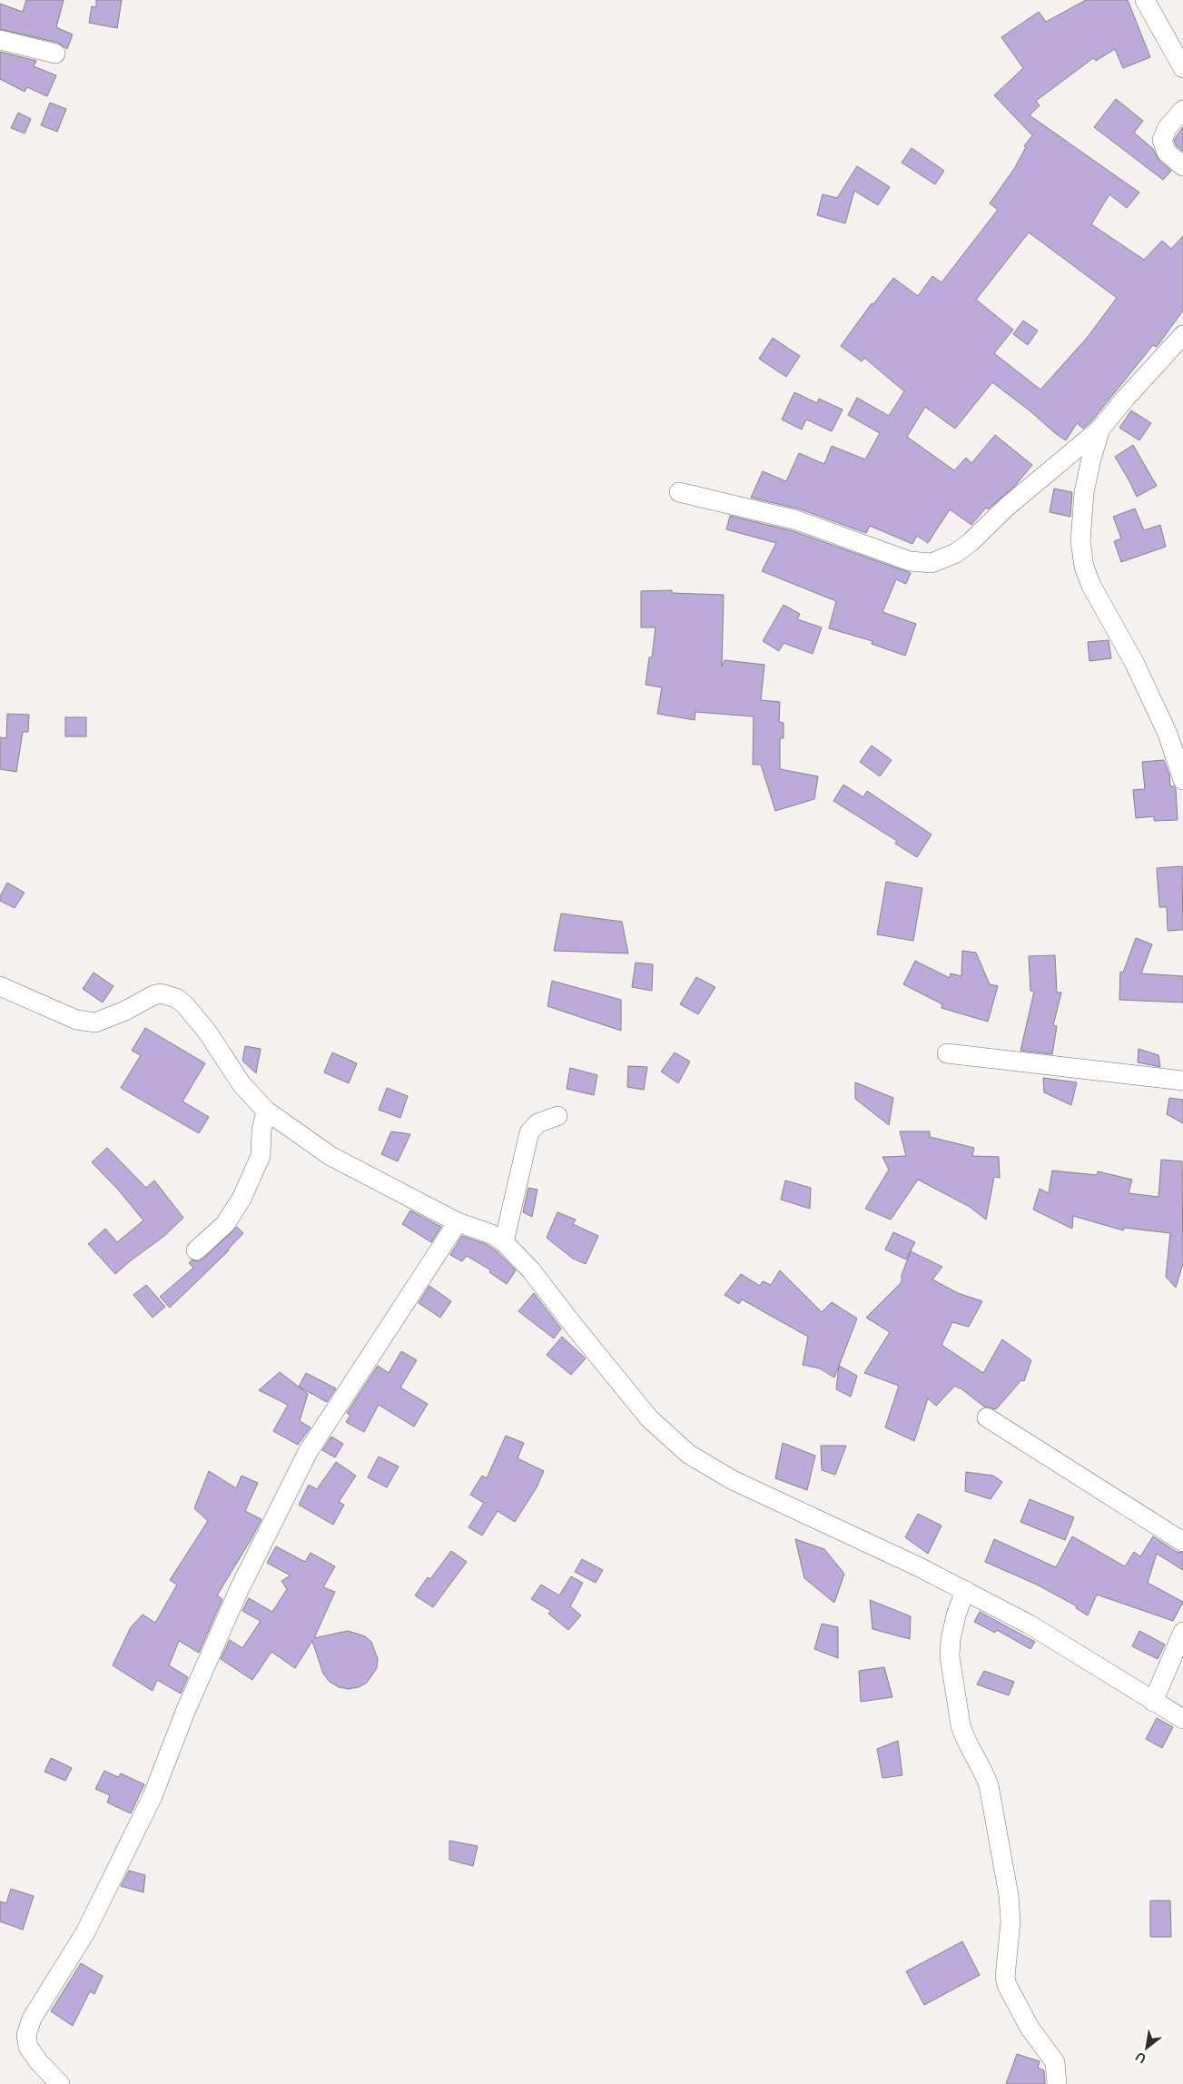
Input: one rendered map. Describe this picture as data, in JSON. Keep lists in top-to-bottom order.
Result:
{
  "north": "bottom left"
}
